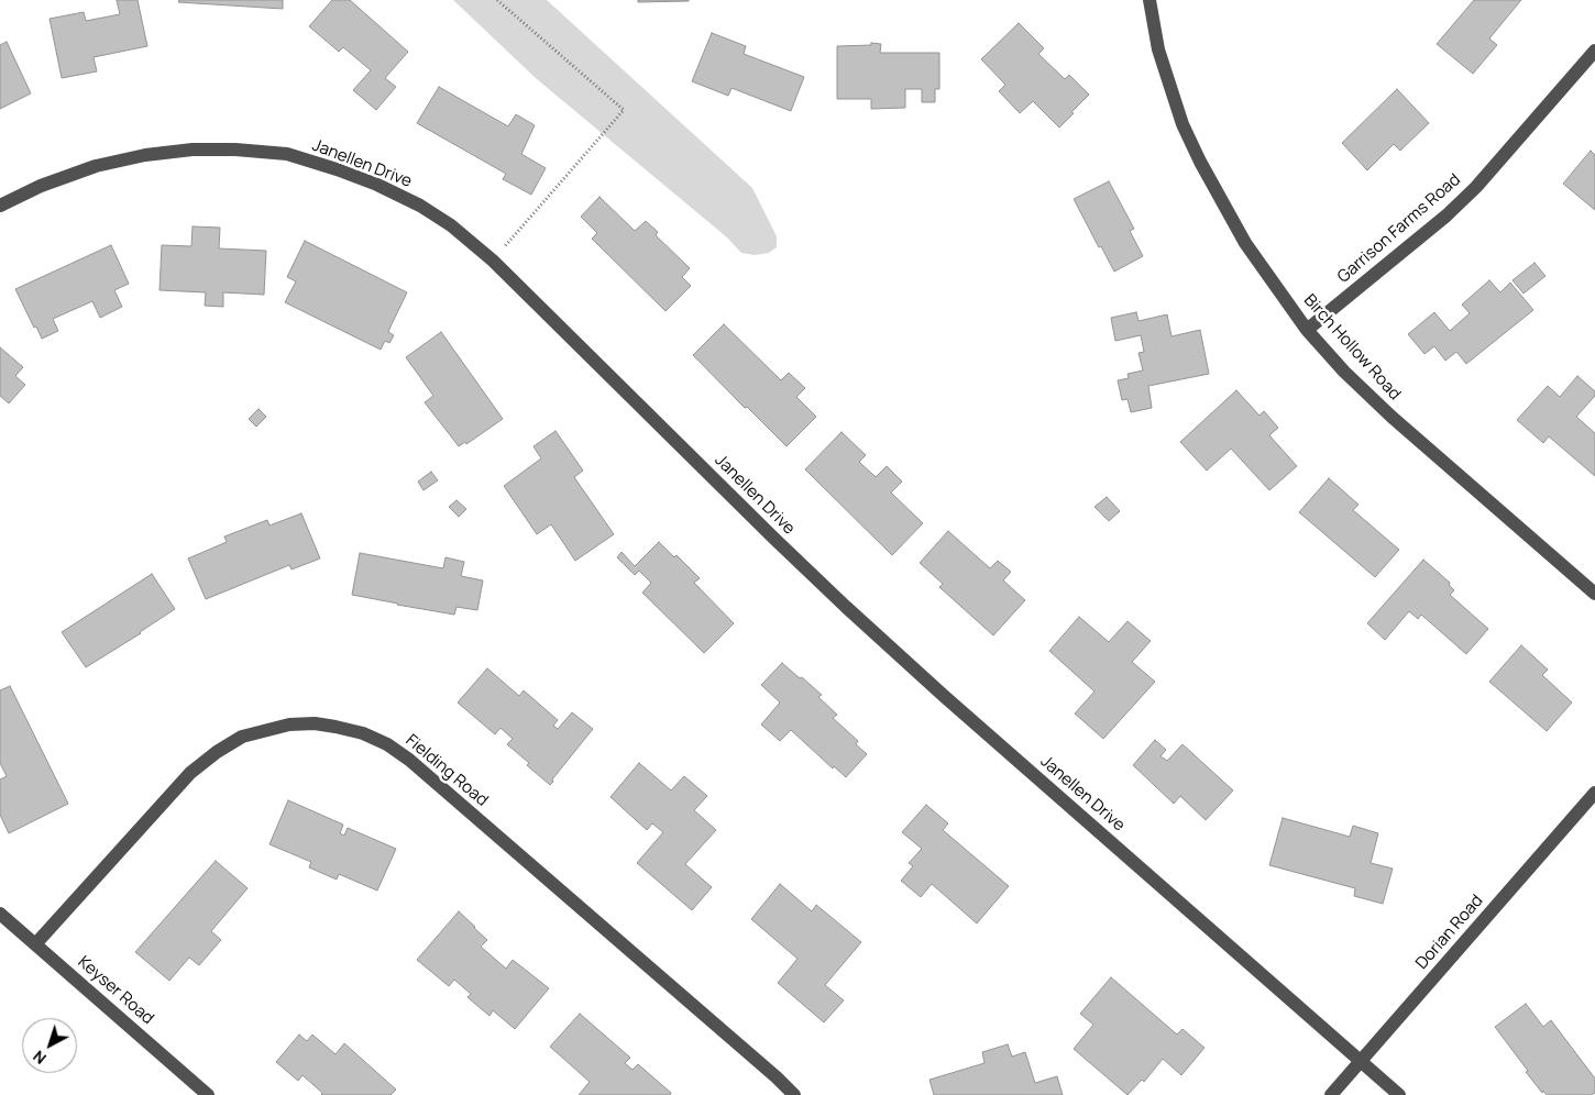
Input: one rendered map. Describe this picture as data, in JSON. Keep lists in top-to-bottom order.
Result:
{
  "streets": {
    "street": [
      "Janellen Drive",
      "Garrison Farms Road",
      "Birch Hollow Road",
      "Fielding Road",
      "Dorian Road",
      "Keyser Road"
    ]
  },
  "crossings": [
    ["Janellen Drive", "Dorian Road"],
    ["Garrison Farms Road", "Birch Hollow Road"],
    ["Fielding Road", "Keyser Road"]
  ],
  "north": "bottom left"
}
